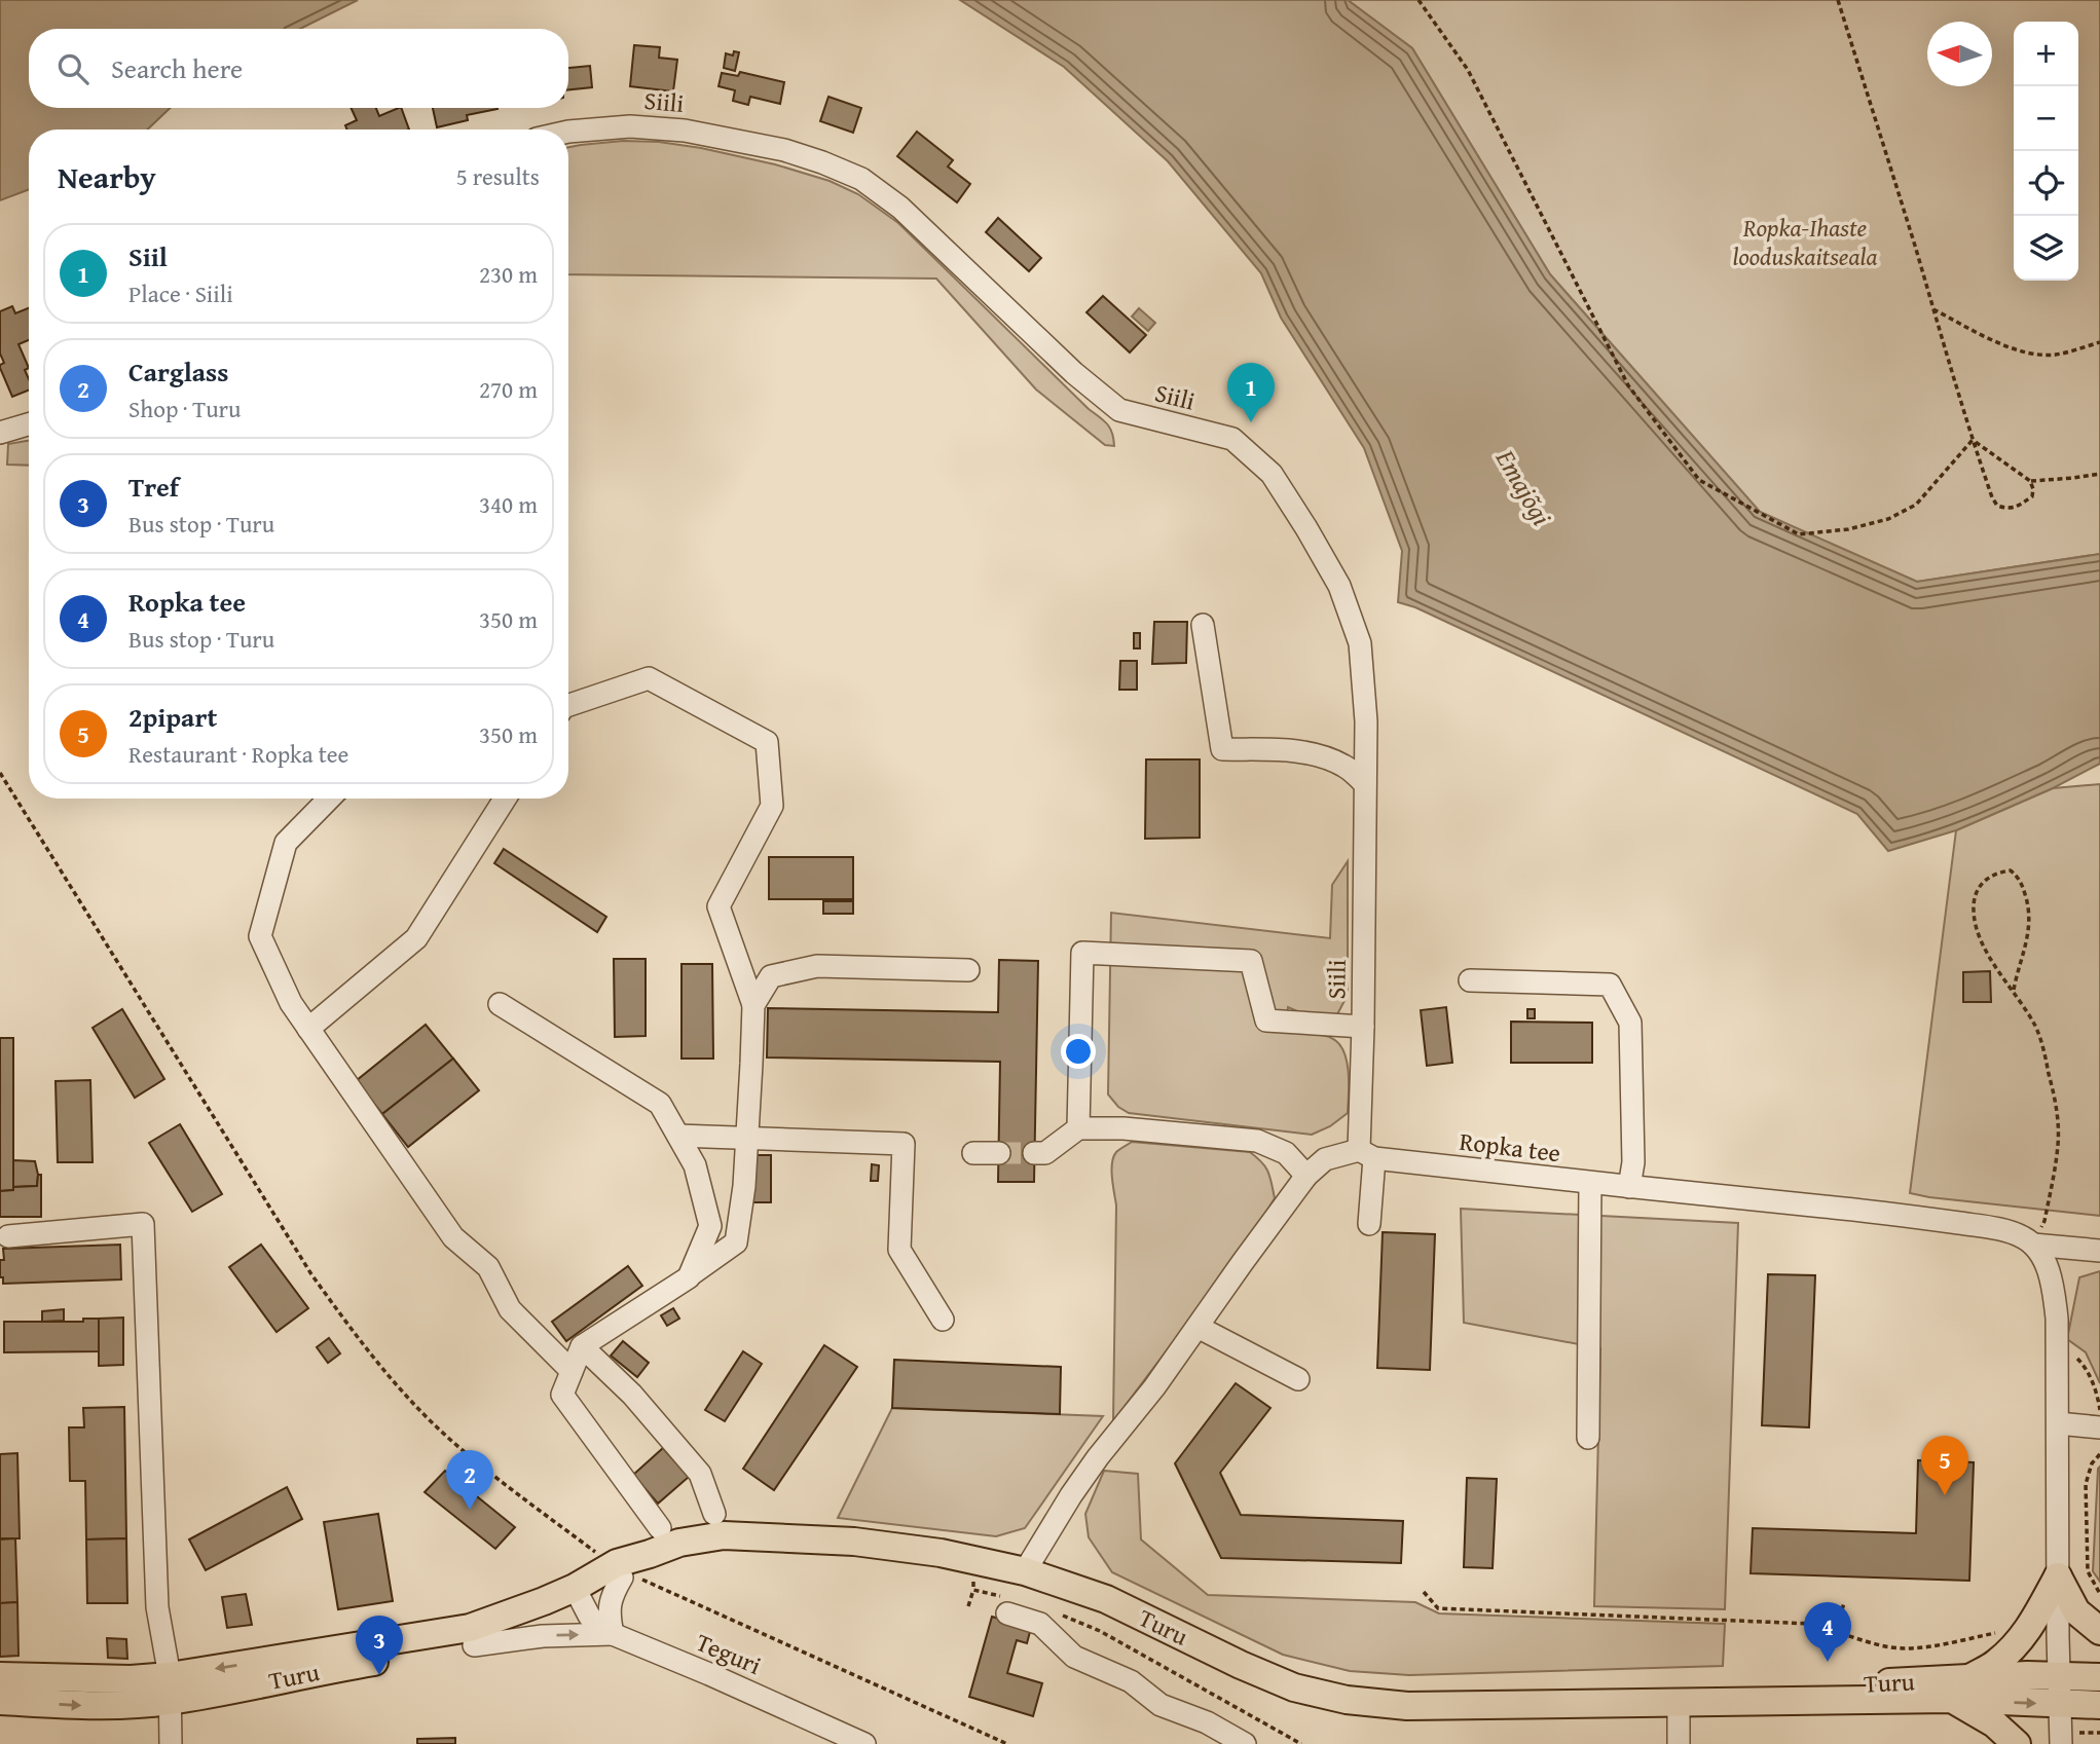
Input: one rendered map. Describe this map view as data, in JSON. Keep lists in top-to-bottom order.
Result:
{
  "streets": {
    "main road": ["Turu"],
    "street": ["Siili", "Ropka tee", "Teguri"]
  },
  "crossings": [
    ["Siili", "Ropka tee"],
    ["Ropka tee", "Turu"],
    ["Turu", "Teguri"]
  ],
  "water": ["Emajõgi"],
  "parks": ["Ropka-Ihaste looduskaitseala"],
  "north": "left",
  "page": {
    "map_buttons": ["+", "−"],
    "search": "Search here",
    "heading": ["Nearby", "5 results"],
    "list": [
      {
        "mark": "1",
        "name": "Siil",
        "note": "Place · Siili",
        "value": "230 m"
      },
      {
        "mark": "2",
        "name": "Carglass",
        "note": "Shop · Turu",
        "value": "270 m"
      },
      {
        "mark": "3",
        "name": "Tref",
        "note": "Bus stop · Turu",
        "value": "340 m"
      },
      {
        "mark": "4",
        "name": "Ropka tee",
        "note": "Bus stop · Turu",
        "value": "350 m"
      },
      {
        "mark": "5",
        "name": "2pipart",
        "note": "Restaurant · Ropka tee",
        "value": "350 m"
      }
    ],
    "pins": [
      "1",
      "5",
      "2",
      "4",
      "3"
    ]
  }
}
